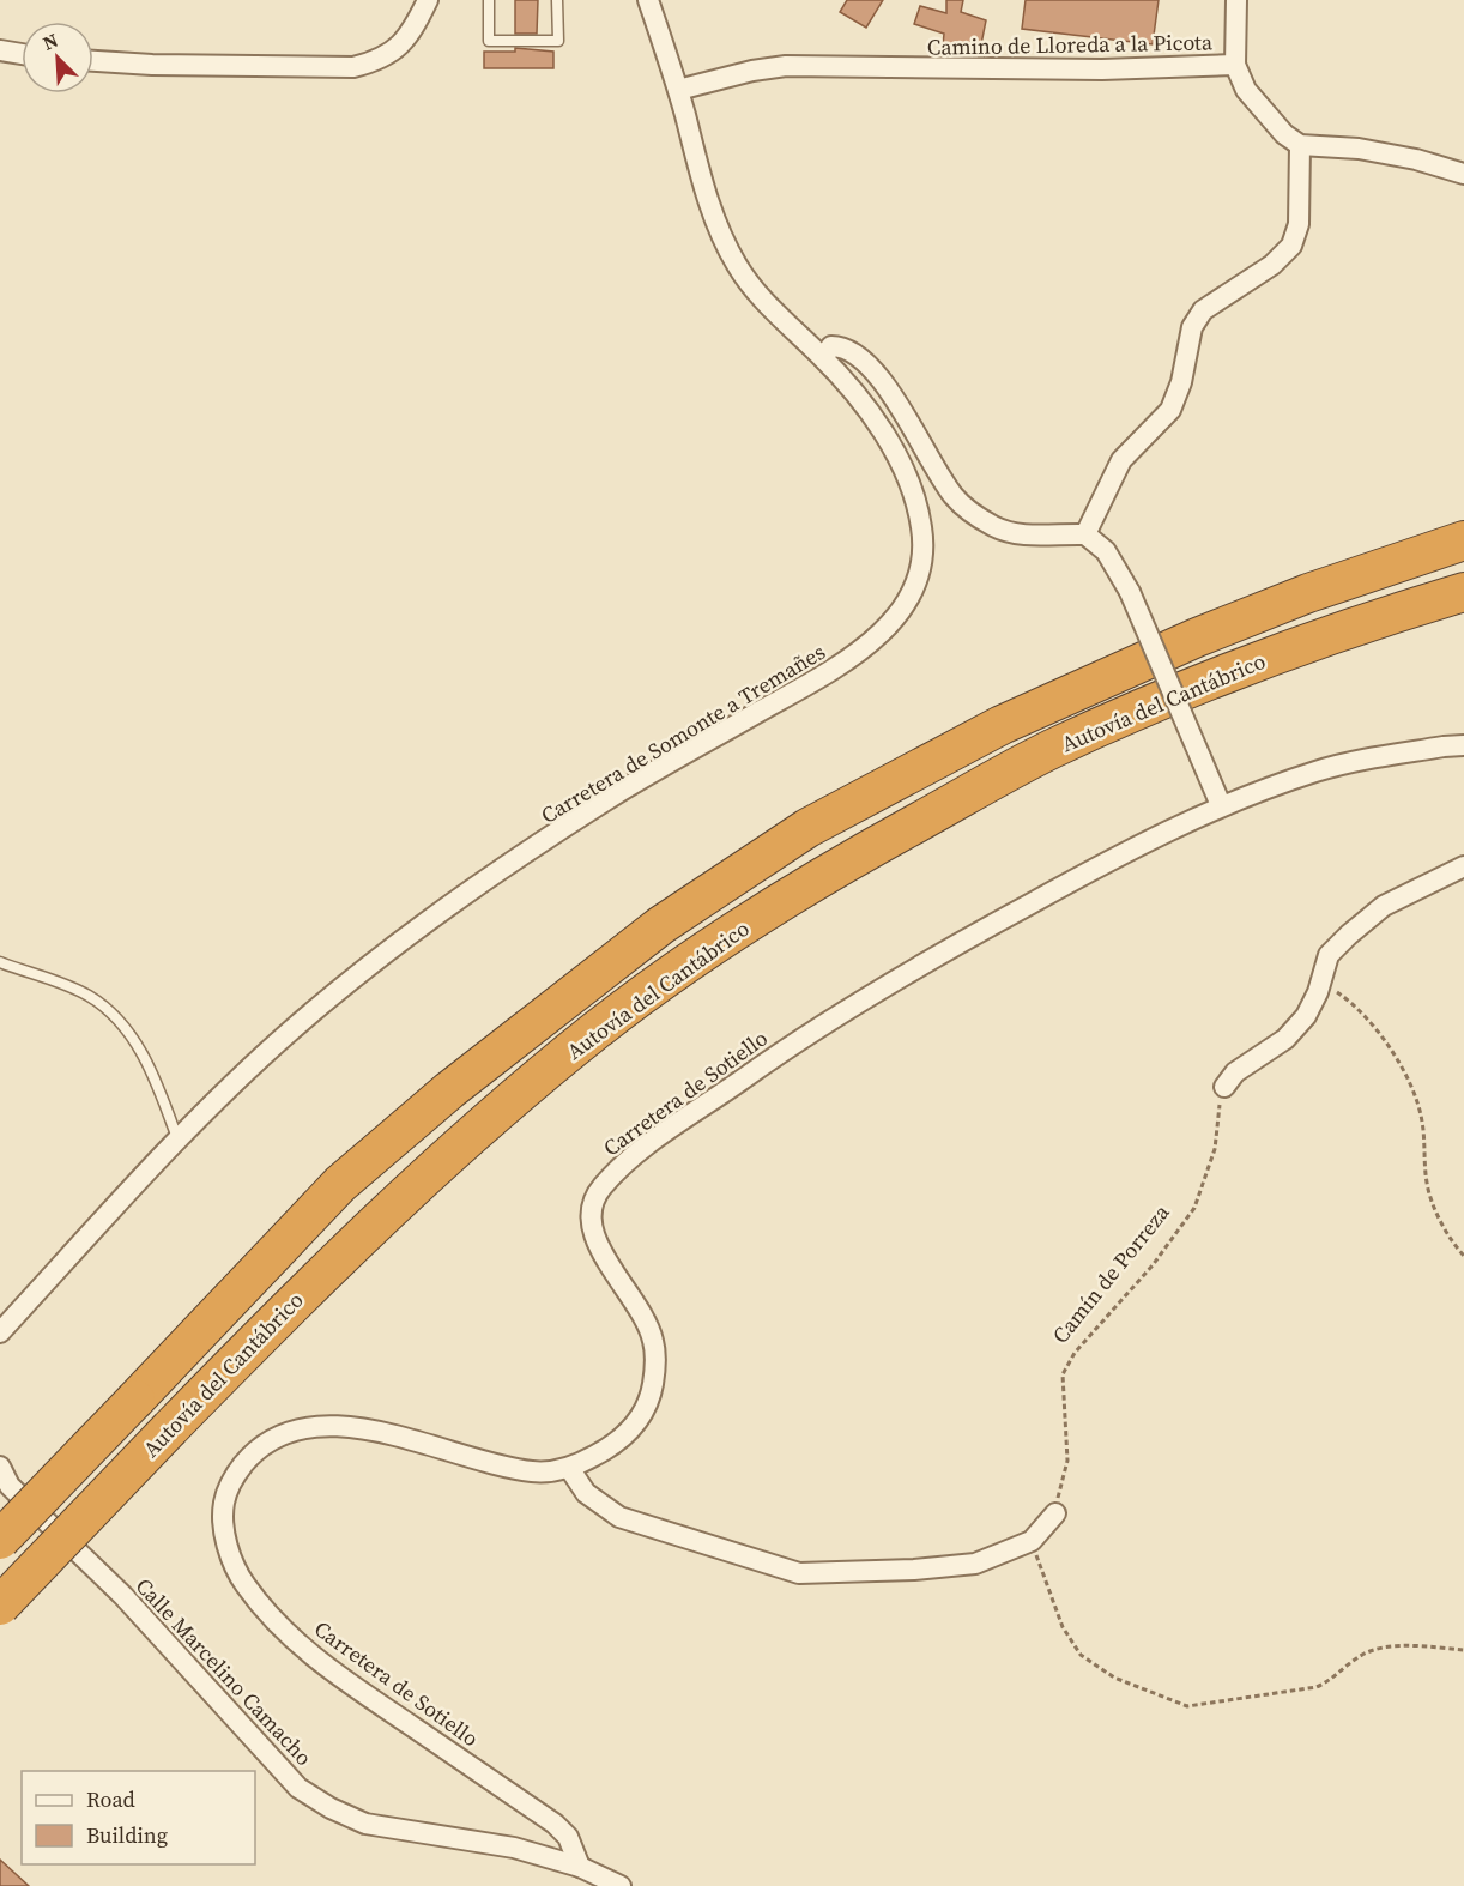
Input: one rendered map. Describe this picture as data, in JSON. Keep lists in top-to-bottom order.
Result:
{
  "streets": {
    "highway": ["Autovía del Cantábrico"],
    "street": [
      "Camino de Lloreda a la Picota",
      "Carretera de Somonte a Tremañes",
      "Carretera de Sotiello",
      "Calle Marcelino Camacho"
    ],
    "path": ["Camín de Porreza"]
  },
  "crossings": [
    ["Camino de Lloreda a la Picota", "Carretera de Somonte a Tremañes"],
    ["Carretera de Sotiello", "Calle Marcelino Camacho"]
  ],
  "legend": ["Road", "Building"],
  "north": "top left"
}
